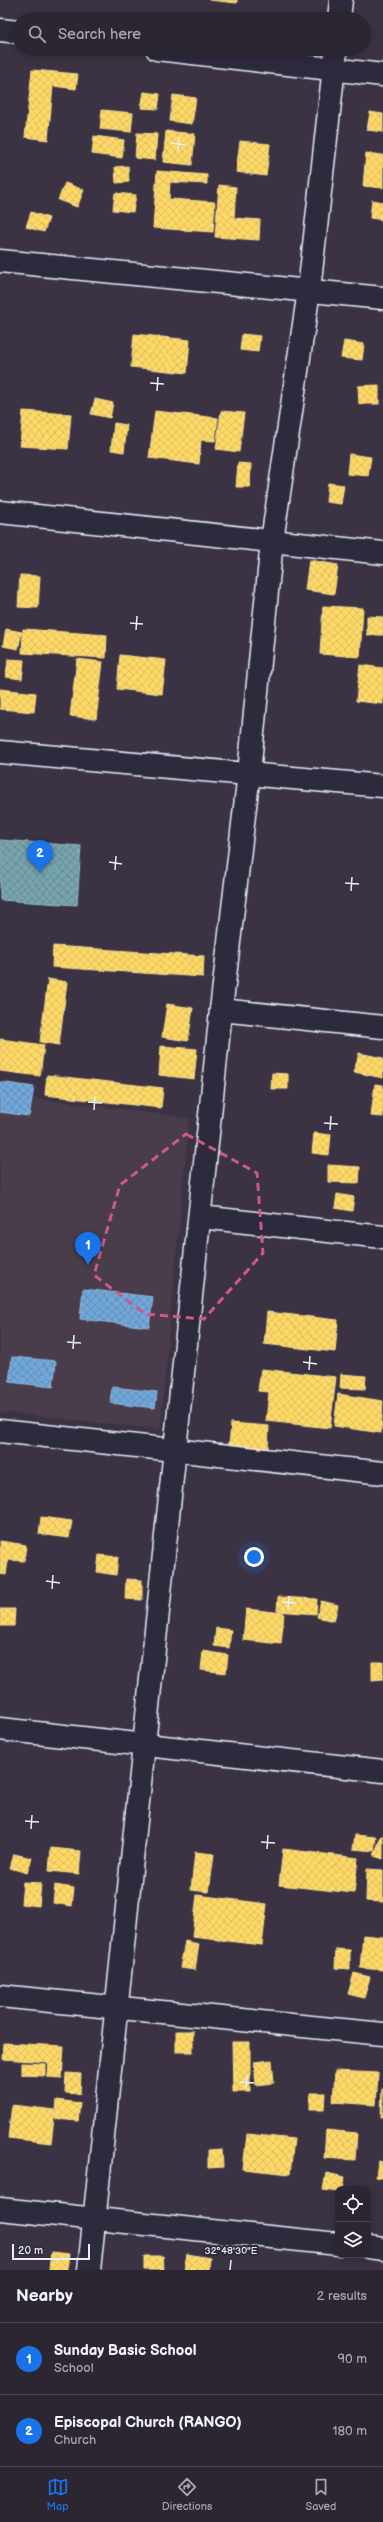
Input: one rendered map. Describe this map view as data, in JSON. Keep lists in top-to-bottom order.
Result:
{
  "scale_bar": "20 m",
  "page": {
    "search": "Search here",
    "pins": ["2", "1"],
    "scale": "20 m",
    "heading": ["Nearby", "2 results"],
    "list": [
      {
        "mark": "1",
        "name": "Sunday Basic School",
        "note": "School",
        "value": "90 m"
      },
      {
        "mark": "2",
        "name": "Episcopal Church (RANGO)",
        "note": "Church",
        "value": "180 m"
      }
    ],
    "nav": ["Map", "Directions", "Saved"]
  },
  "coordinates": ["32°48'30\"E"]
}
